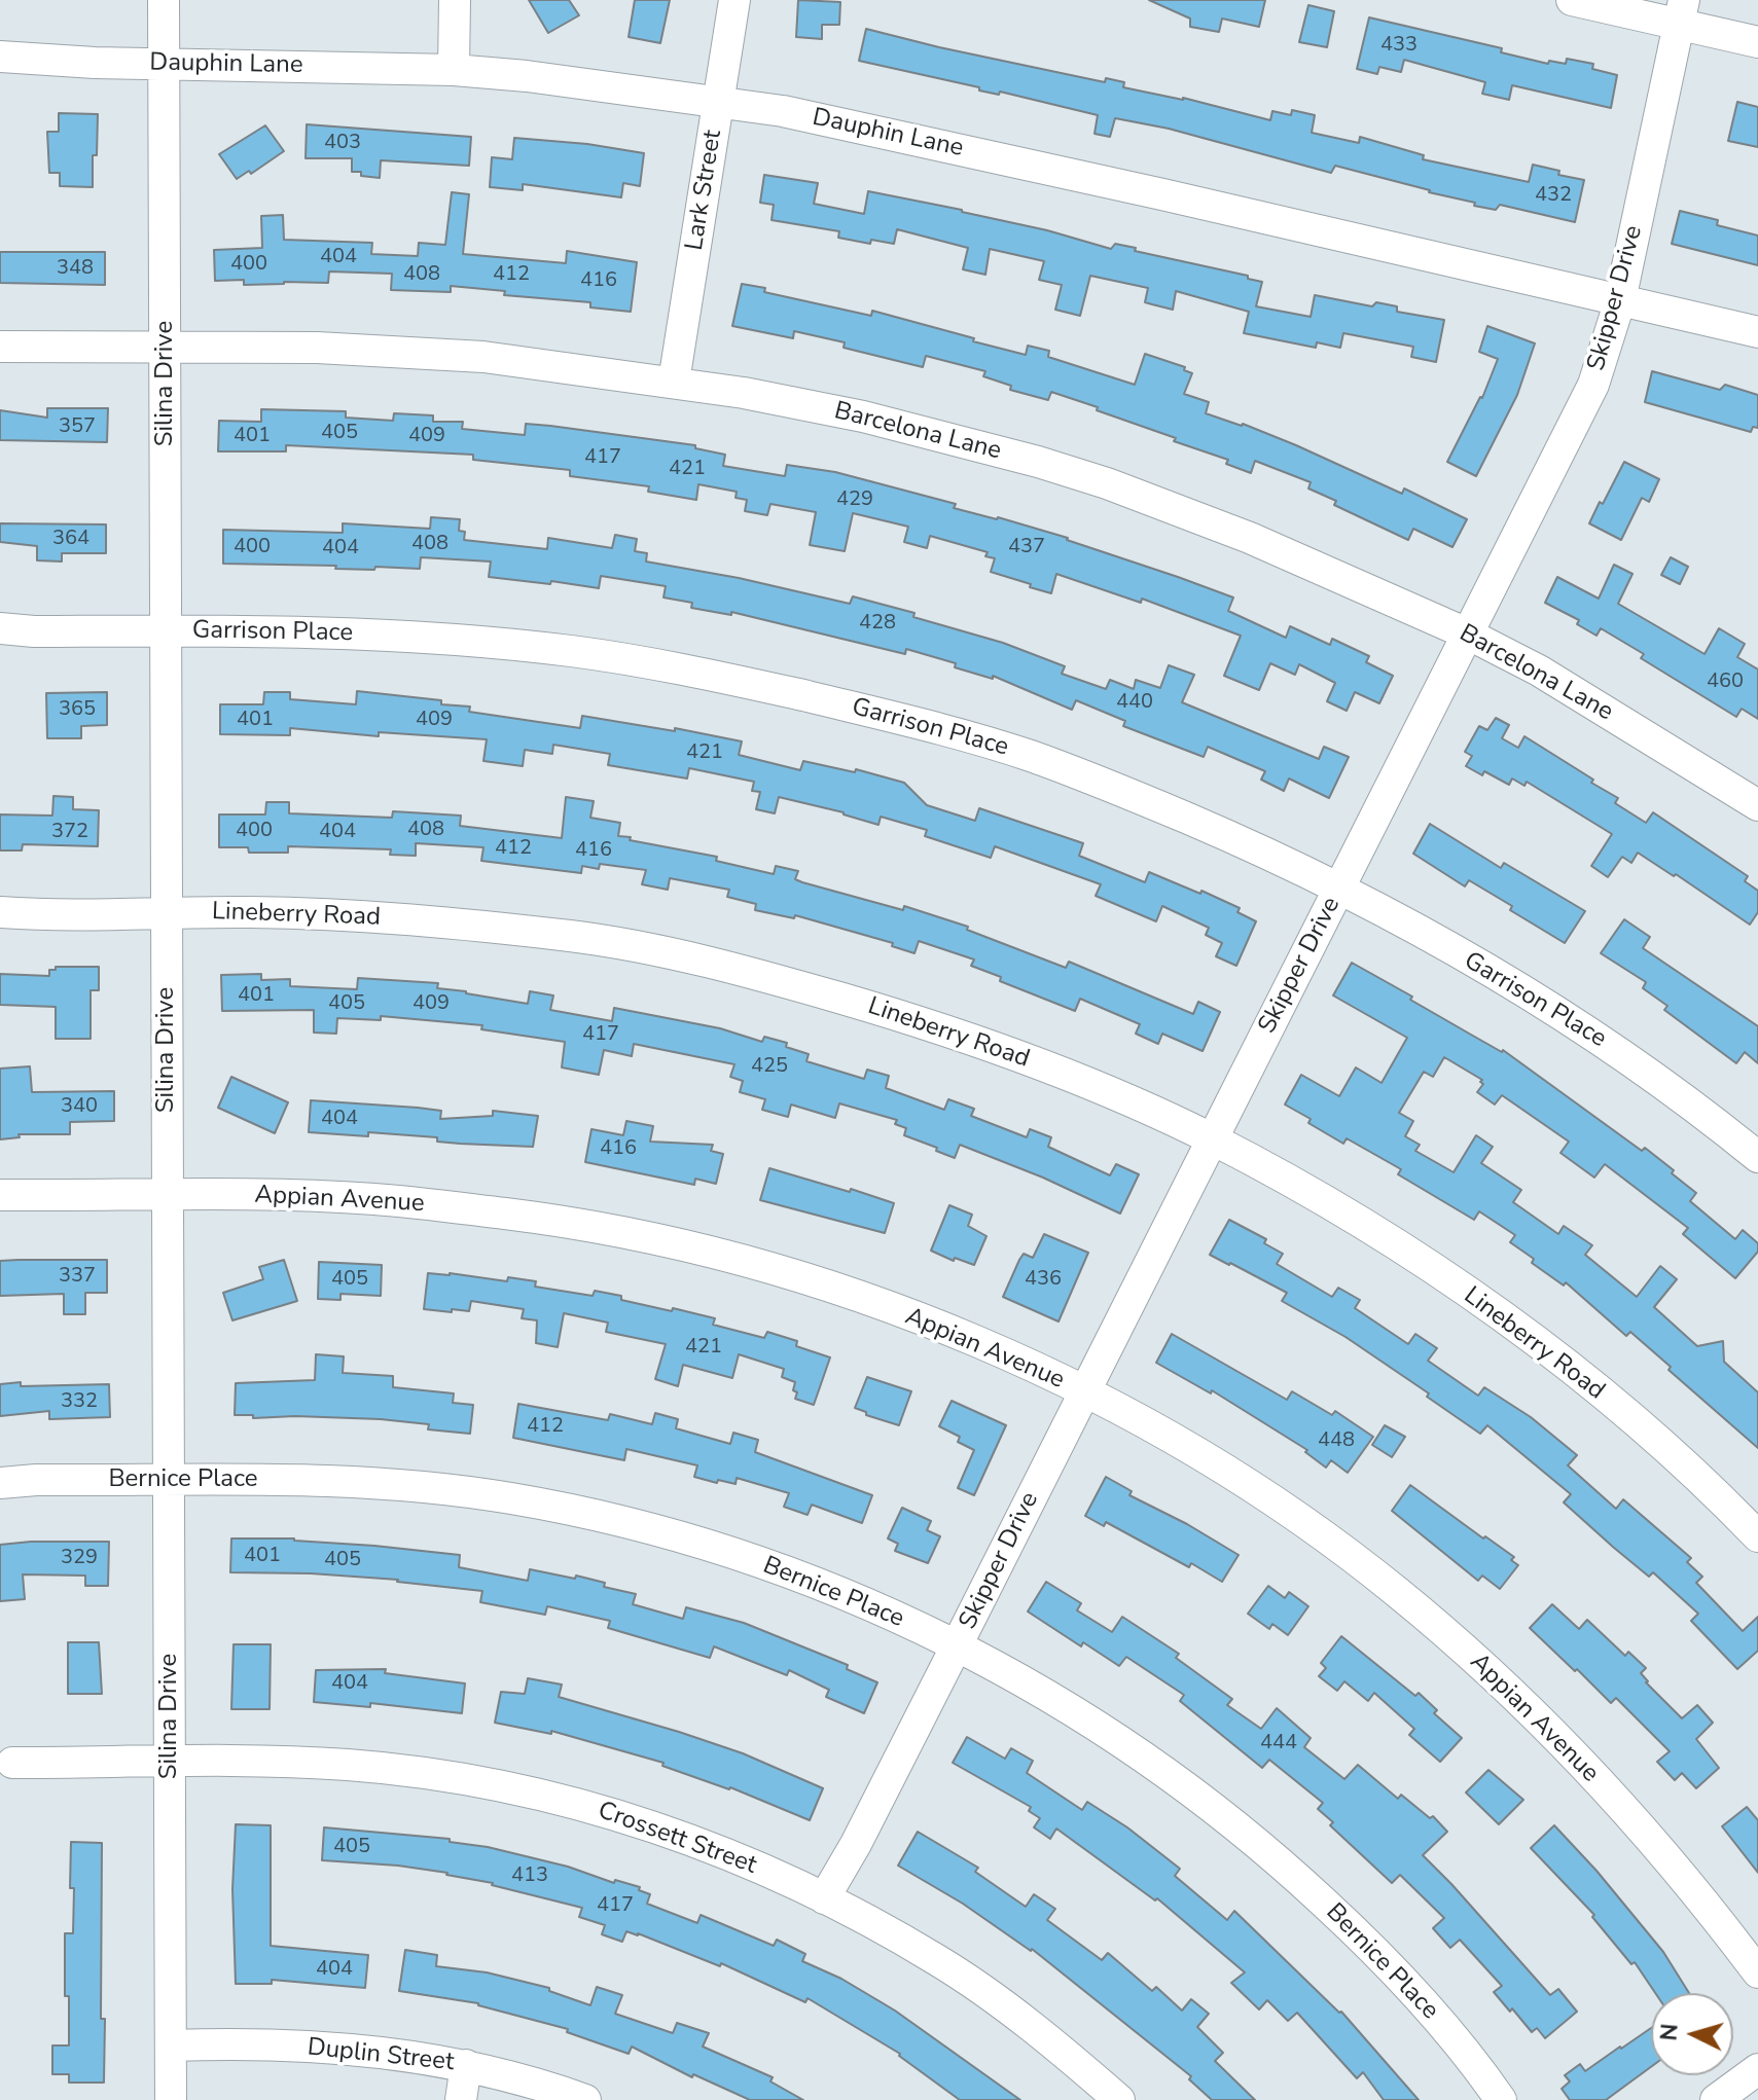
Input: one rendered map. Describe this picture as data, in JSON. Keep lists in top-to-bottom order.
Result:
{
  "streets": {
    "street": [
      "Dauphin Lane",
      "Lark Street",
      "Skipper Drive",
      "Silina Drive",
      "Barcelona Lane",
      "Garrison Place",
      "Lineberry Road",
      "Appian Avenue",
      "Bernice Place",
      "Crossett Street",
      "Duplin Street"
    ]
  },
  "crossings": [
    ["Dauphin Lane", "Lark Street"],
    ["Dauphin Lane", "Skipper Drive"],
    ["Dauphin Lane", "Silina Drive"],
    ["Lark Street", "Barcelona Lane"],
    ["Skipper Drive", "Barcelona Lane"],
    ["Skipper Drive", "Garrison Place"],
    ["Skipper Drive", "Lineberry Road"],
    ["Skipper Drive", "Appian Avenue"],
    ["Skipper Drive", "Bernice Place"],
    ["Skipper Drive", "Crossett Street"],
    ["Silina Drive", "Barcelona Lane"],
    ["Silina Drive", "Garrison Place"],
    ["Silina Drive", "Lineberry Road"],
    ["Silina Drive", "Appian Avenue"],
    ["Silina Drive", "Bernice Place"],
    ["Silina Drive", "Crossett Street"],
    ["Silina Drive", "Duplin Street"]
  ],
  "house_numbers": [
    "433",
    "403",
    "432",
    "404",
    "400",
    "348",
    "408",
    "412",
    "416",
    "357",
    "405",
    "401",
    "409",
    "417",
    "421",
    "429",
    "364",
    "408",
    "400",
    "437",
    "404",
    "428",
    "460",
    "440",
    "365",
    "401",
    "409",
    "421",
    "408",
    "400",
    "372",
    "404",
    "412",
    "416",
    "401",
    "405",
    "409",
    "417",
    "425",
    "340",
    "404",
    "416",
    "337",
    "405",
    "436",
    "421",
    "332",
    "412",
    "448",
    "401",
    "329",
    "405",
    "404",
    "444",
    "405",
    "413",
    "417",
    "404"
  ],
  "north": "left"
}
